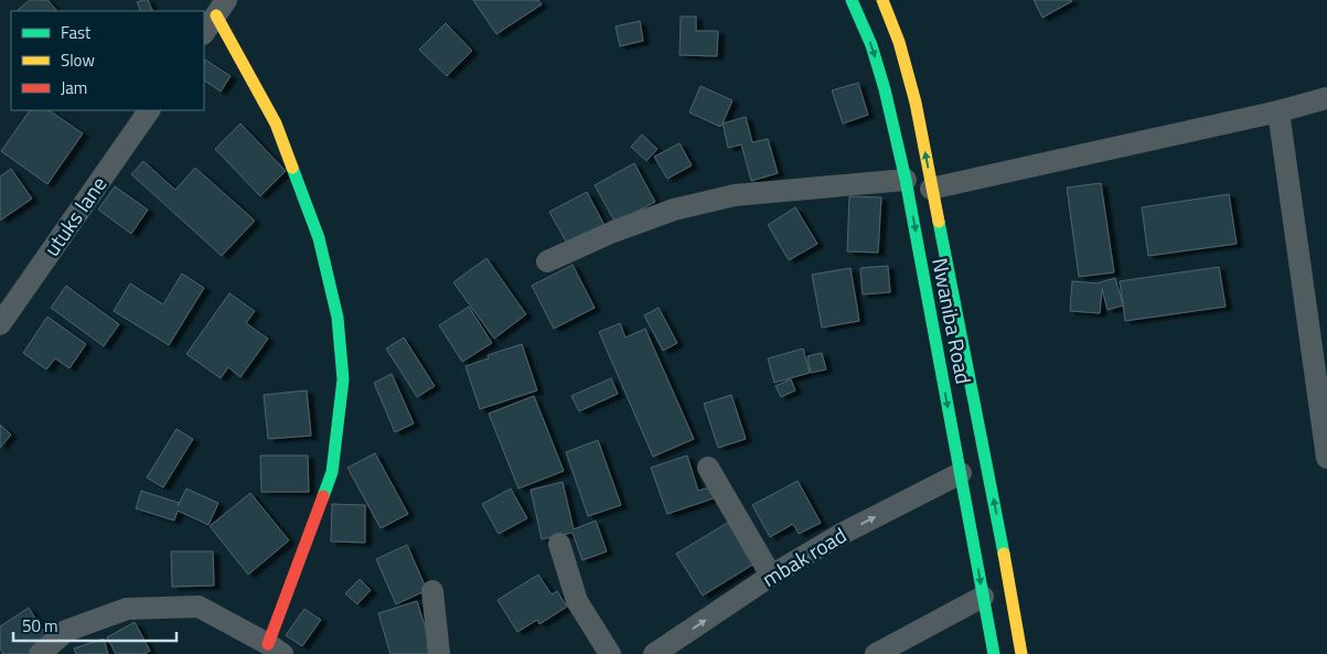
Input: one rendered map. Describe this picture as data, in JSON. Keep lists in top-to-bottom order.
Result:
{
  "streets": {
    "main road": ["Nwaniba Road"],
    "street": ["utuks lane", "mbak road"]
  },
  "crossings": [
    ["Nwaniba Road", "mbak road"]
  ],
  "legend": ["Fast", "Slow", "Jam"],
  "scale_bar": "50 m"
}
